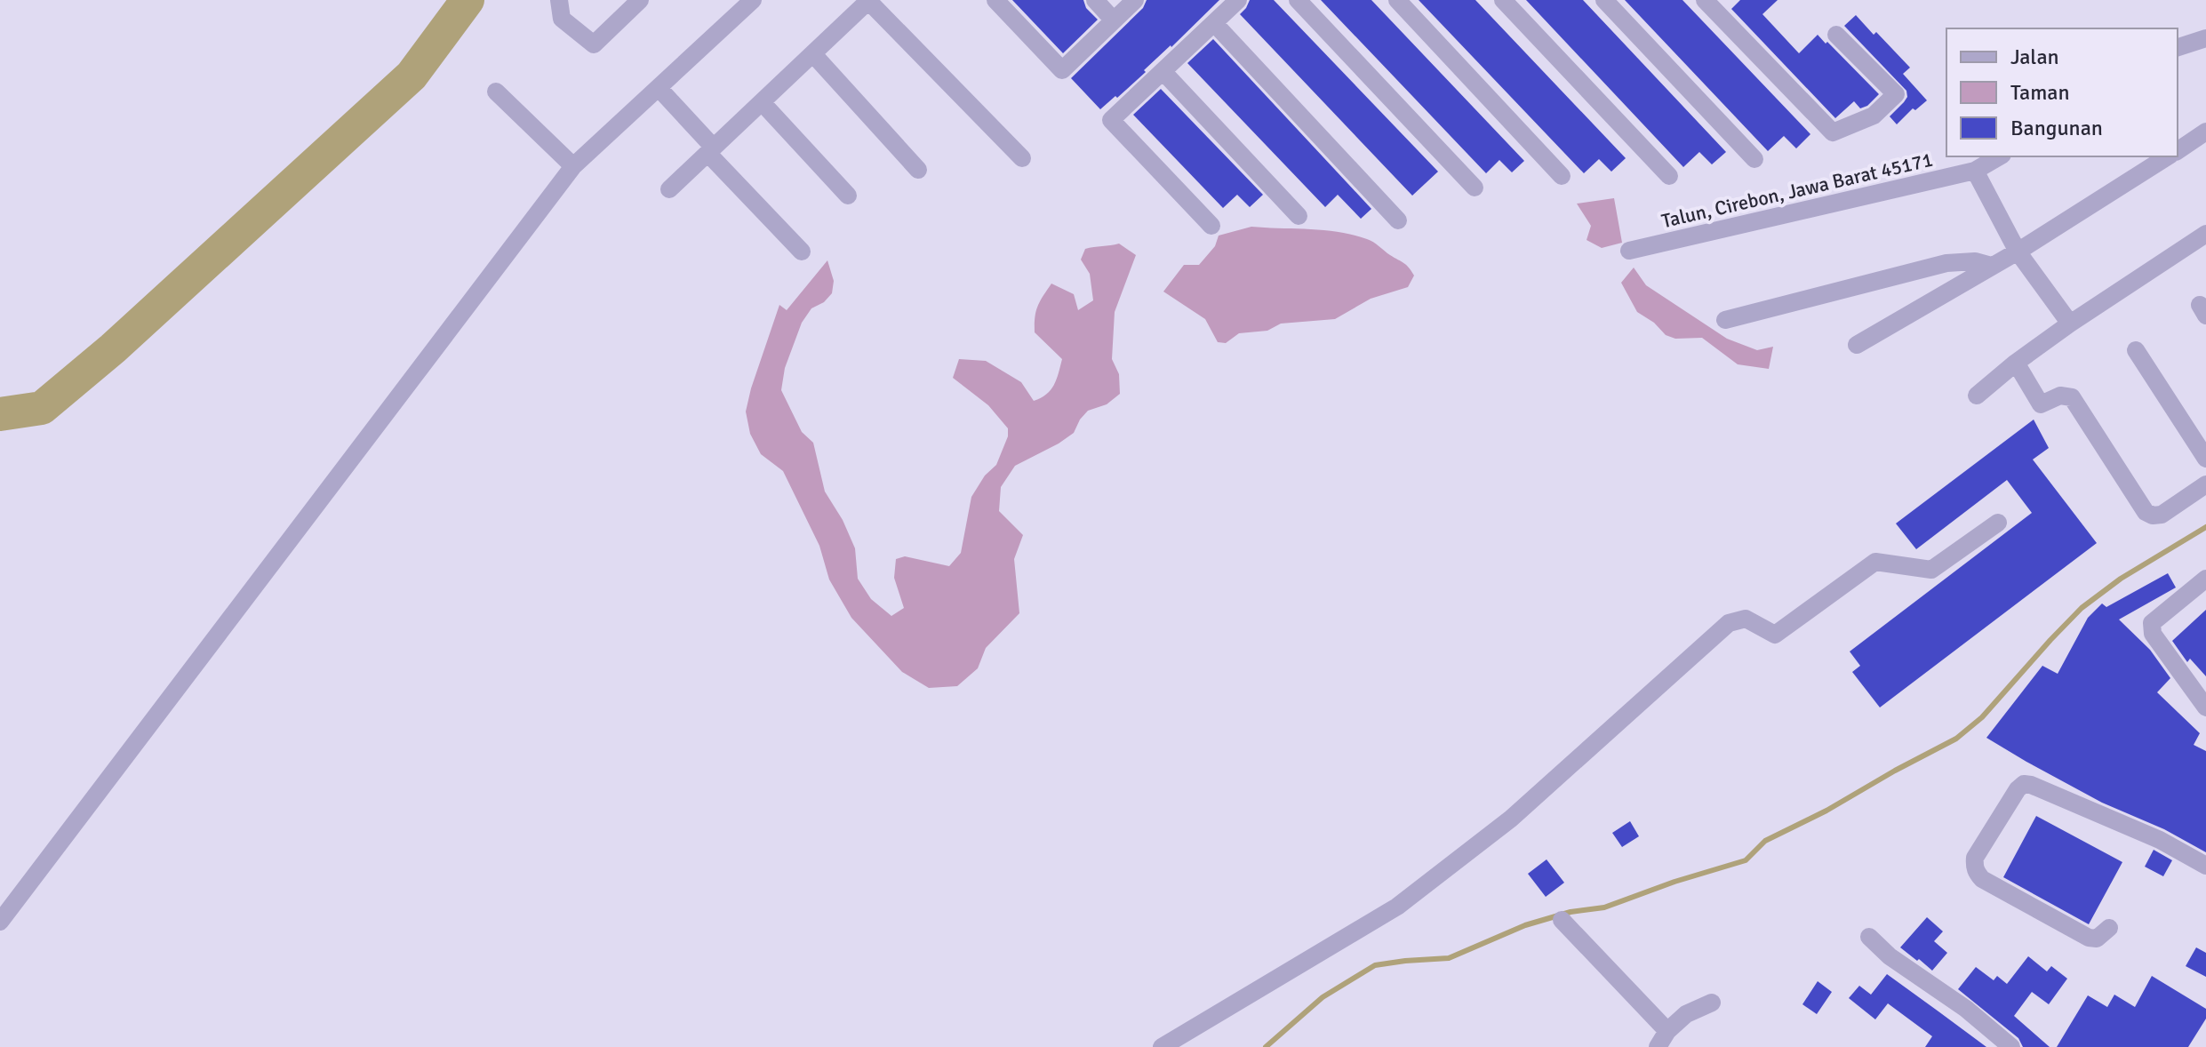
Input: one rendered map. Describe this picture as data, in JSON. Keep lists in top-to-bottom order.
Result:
{
  "streets": {
    "street": ["Talun, Cirebon, Jawa Barat 45171"]
  },
  "legend": ["Jalan", "Taman", "Bangunan"]
}
